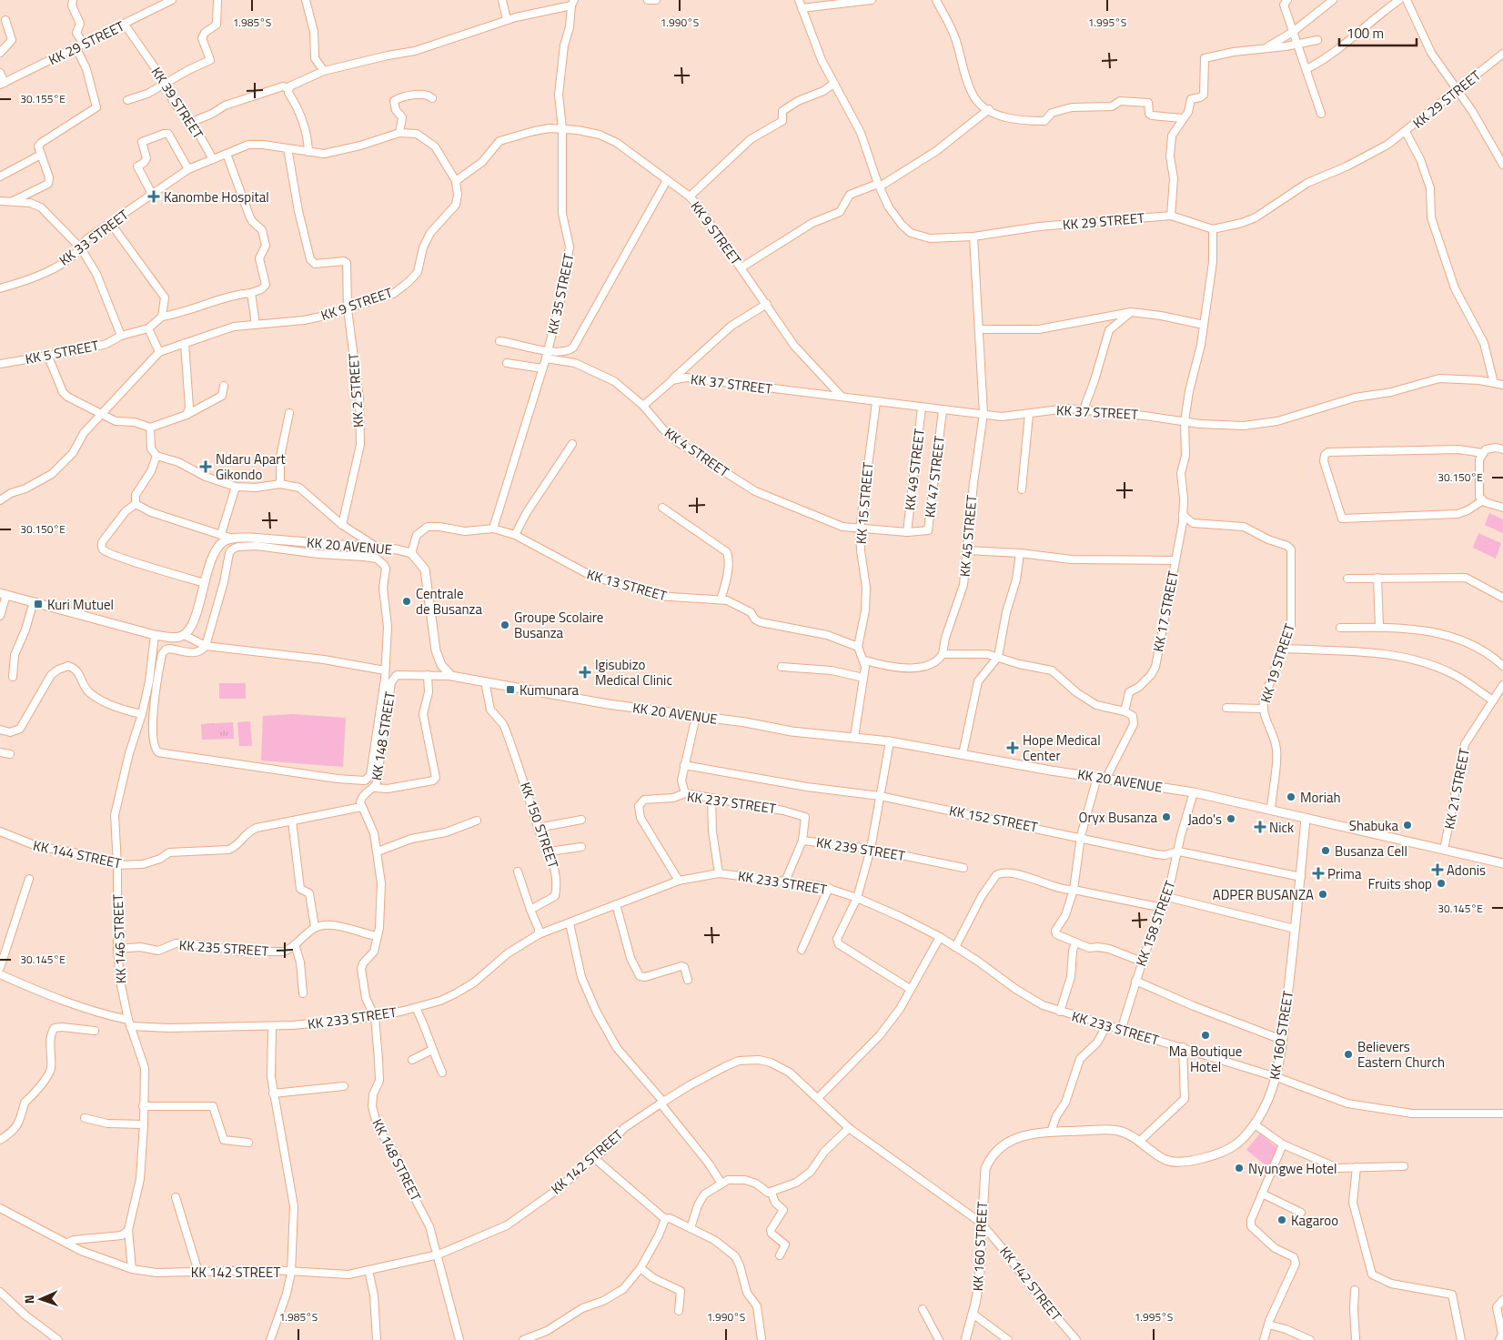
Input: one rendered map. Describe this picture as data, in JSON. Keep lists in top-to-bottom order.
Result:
{
  "streets": {
    "main road": ["KK 20 AVENUE", "KK 160 STREET"],
    "street": [
      "KK 29 STREET",
      "KK 39 STREET",
      "KK 9 STREET",
      "KK 33 STREET",
      "KK 35 STREET",
      "KK 5 STREET",
      "KK 37 STREET",
      "KK 2 STREET",
      "KK 4 STREET",
      "KK 49 STREET",
      "KK 47 STREET",
      "KK 15 STREET",
      "KK 45 STREET",
      "KK 13 STREET",
      "KK 17 STREET",
      "KK 19 STREET",
      "KK 148 STREET",
      "KK 21 STREET",
      "KK 237 STREET",
      "KK 152 STREET",
      "KK 150 STREET",
      "KK 239 STREET",
      "KK 144 STREET",
      "KK 233 STREET",
      "KK 158 STREET",
      "KK 146 STREET",
      "KK 235 STREET",
      "KK 142 STREET"
    ]
  },
  "crossings": [
    ["KK 29 STREET", "KK 39 STREET"],
    ["KK 29 STREET", "KK 45 STREET"],
    ["KK 29 STREET", "KK 17 STREET"],
    ["KK 39 STREET", "KK 33 STREET"],
    ["KK 9 STREET", "KK 33 STREET"],
    ["KK 9 STREET", "KK 35 STREET"],
    ["KK 9 STREET", "KK 37 STREET"],
    ["KK 9 STREET", "KK 2 STREET"],
    ["KK 33 STREET", "KK 2 STREET"],
    ["KK 35 STREET", "KK 4 STREET"],
    ["KK 35 STREET", "KK 13 STREET"],
    ["KK 37 STREET", "KK 4 STREET"],
    ["KK 37 STREET", "KK 49 STREET"],
    ["KK 37 STREET", "KK 47 STREET"],
    ["KK 37 STREET", "KK 15 STREET"],
    ["KK 37 STREET", "KK 45 STREET"],
    ["KK 37 STREET", "KK 17 STREET"],
    ["KK 4 STREET", "KK 47 STREET"],
    ["KK 4 STREET", "KK 15 STREET"],
    ["KK 49 STREET", "KK 47 STREET"],
    ["KK 47 STREET", "KK 15 STREET"],
    ["KK 15 STREET", "KK 13 STREET"],
    ["KK 20 AVENUE", "KK 13 STREET"],
    ["KK 20 AVENUE", "KK 19 STREET"],
    ["KK 20 AVENUE", "KK 148 STREET"],
    ["KK 20 AVENUE", "KK 21 STREET"],
    ["KK 20 AVENUE", "KK 150 STREET"],
    ["KK 20 AVENUE", "KK 158 STREET"],
    ["KK 20 AVENUE", "KK 160 STREET"],
    ["KK 17 STREET", "KK 19 STREET"],
    ["KK 148 STREET", "KK 144 STREET"],
    ["KK 148 STREET", "KK 233 STREET"],
    ["KK 148 STREET", "KK 142 STREET"],
    ["KK 237 STREET", "KK 239 STREET"],
    ["KK 237 STREET", "KK 233 STREET"],
    ["KK 152 STREET", "KK 158 STREET"],
    ["KK 152 STREET", "KK 160 STREET"],
    ["KK 239 STREET", "KK 233 STREET"],
    ["KK 144 STREET", "KK 146 STREET"],
    ["KK 233 STREET", "KK 158 STREET"],
    ["KK 233 STREET", "KK 146 STREET"],
    ["KK 233 STREET", "KK 160 STREET"],
    ["KK 146 STREET", "KK 235 STREET"],
    ["KK 146 STREET", "KK 142 STREET"],
    ["KK 160 STREET", "KK 142 STREET"]
  ],
  "places": {
    "health": [
      "Kanombe Hospital",
      "Ndaru Apart Gikondo",
      "Igisubizo Medical Clinic",
      "Hope Medical Center",
      "Nick",
      "Adonis",
      "Prima"
    ],
    "other": [
      "Centrale de Busanza",
      "Groupe Scolaire Busanza",
      "Moriah",
      "Oryx Busanza",
      "Jado's",
      "Shabuka",
      "Busanza Cell",
      "Fruits shop",
      "ADPER BUSANZA",
      "Ma Boutique Hotel",
      "Believers Eastern Church",
      "Nyungwe Hotel",
      "Kagaroo"
    ],
    "transit": ["Kuri Mutuel", "Kumunara"]
  },
  "scale_bar": "100 m",
  "north": "left",
  "coordinates": [
    "1.985°S",
    "1.990°S",
    "1.995°S",
    "30.155°E",
    "30.150°E",
    "30.145°E"
  ]
}
